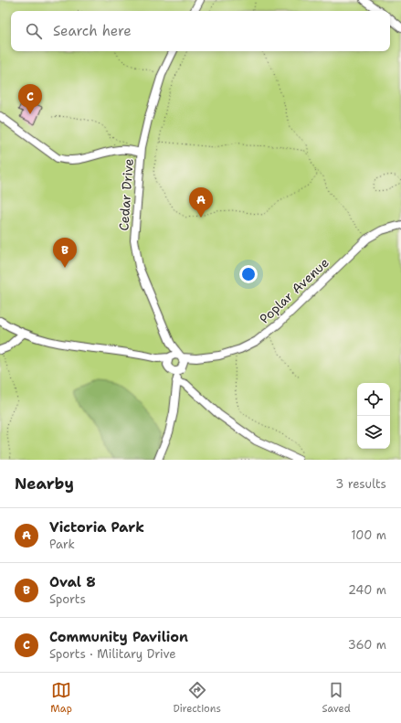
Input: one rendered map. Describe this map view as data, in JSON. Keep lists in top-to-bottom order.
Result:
{
  "streets": {
    "street": ["Cedar Drive", "Poplar Avenue"]
  },
  "crossings": [
    ["Cedar Drive", "Poplar Avenue"]
  ],
  "page": {
    "search": "Search here",
    "pins": ["C", "A", "B"],
    "heading": ["Nearby", "3 results"],
    "list": [
      {
        "mark": "A",
        "name": "Victoria Park",
        "note": "Park",
        "value": "100 m"
      },
      {
        "mark": "B",
        "name": "Oval 8",
        "note": "Sports",
        "value": "240 m"
      },
      {
        "mark": "C",
        "name": "Community Pavilion",
        "note": "Sports · Military Drive",
        "value": "360 m"
      }
    ],
    "nav": ["Map", "Directions", "Saved"]
  }
}
